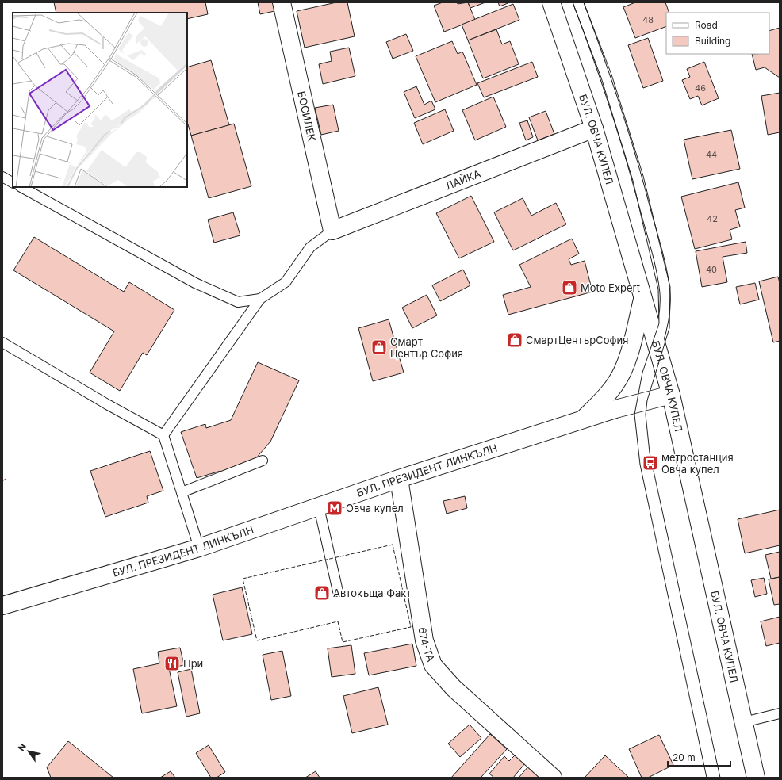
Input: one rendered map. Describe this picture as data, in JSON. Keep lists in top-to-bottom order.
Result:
{
  "streets": {
    "street": [
      "БОСИЛЕК",
      "БУЛ. ОВЧА КУПЕЛ",
      "ЛАЙКА",
      "БУЛ. ПРЕЗИДЕНТ ЛИНКЪЛН",
      "674-ТА"
    ]
  },
  "crossings": [
    ["БОСИЛЕК", "ЛАЙКА"],
    ["БУЛ. ОВЧА КУПЕЛ", "ЛАЙКА"],
    ["БУЛ. ОВЧА КУПЕЛ", "БУЛ. ПРЕЗИДЕНТ ЛИНКЪЛН"],
    ["БУЛ. ПРЕЗИДЕНТ ЛИНКЪЛН", "674-ТА"]
  ],
  "places": {
    "shop": [
      "Moto Expert",
      "СмартЦентърСофия",
      "Смарт Център София",
      "Автокъща Факт"
    ],
    "bus stop": ["метростанция Овча купел"],
    "metro station": ["Овча купел"],
    "restaurant": ["При"]
  },
  "house_numbers": [
    "48",
    "46",
    "44",
    "42",
    "40"
  ],
  "legend": ["Road", "Building"],
  "scale_bar": "20 m",
  "north": "top left"
}
